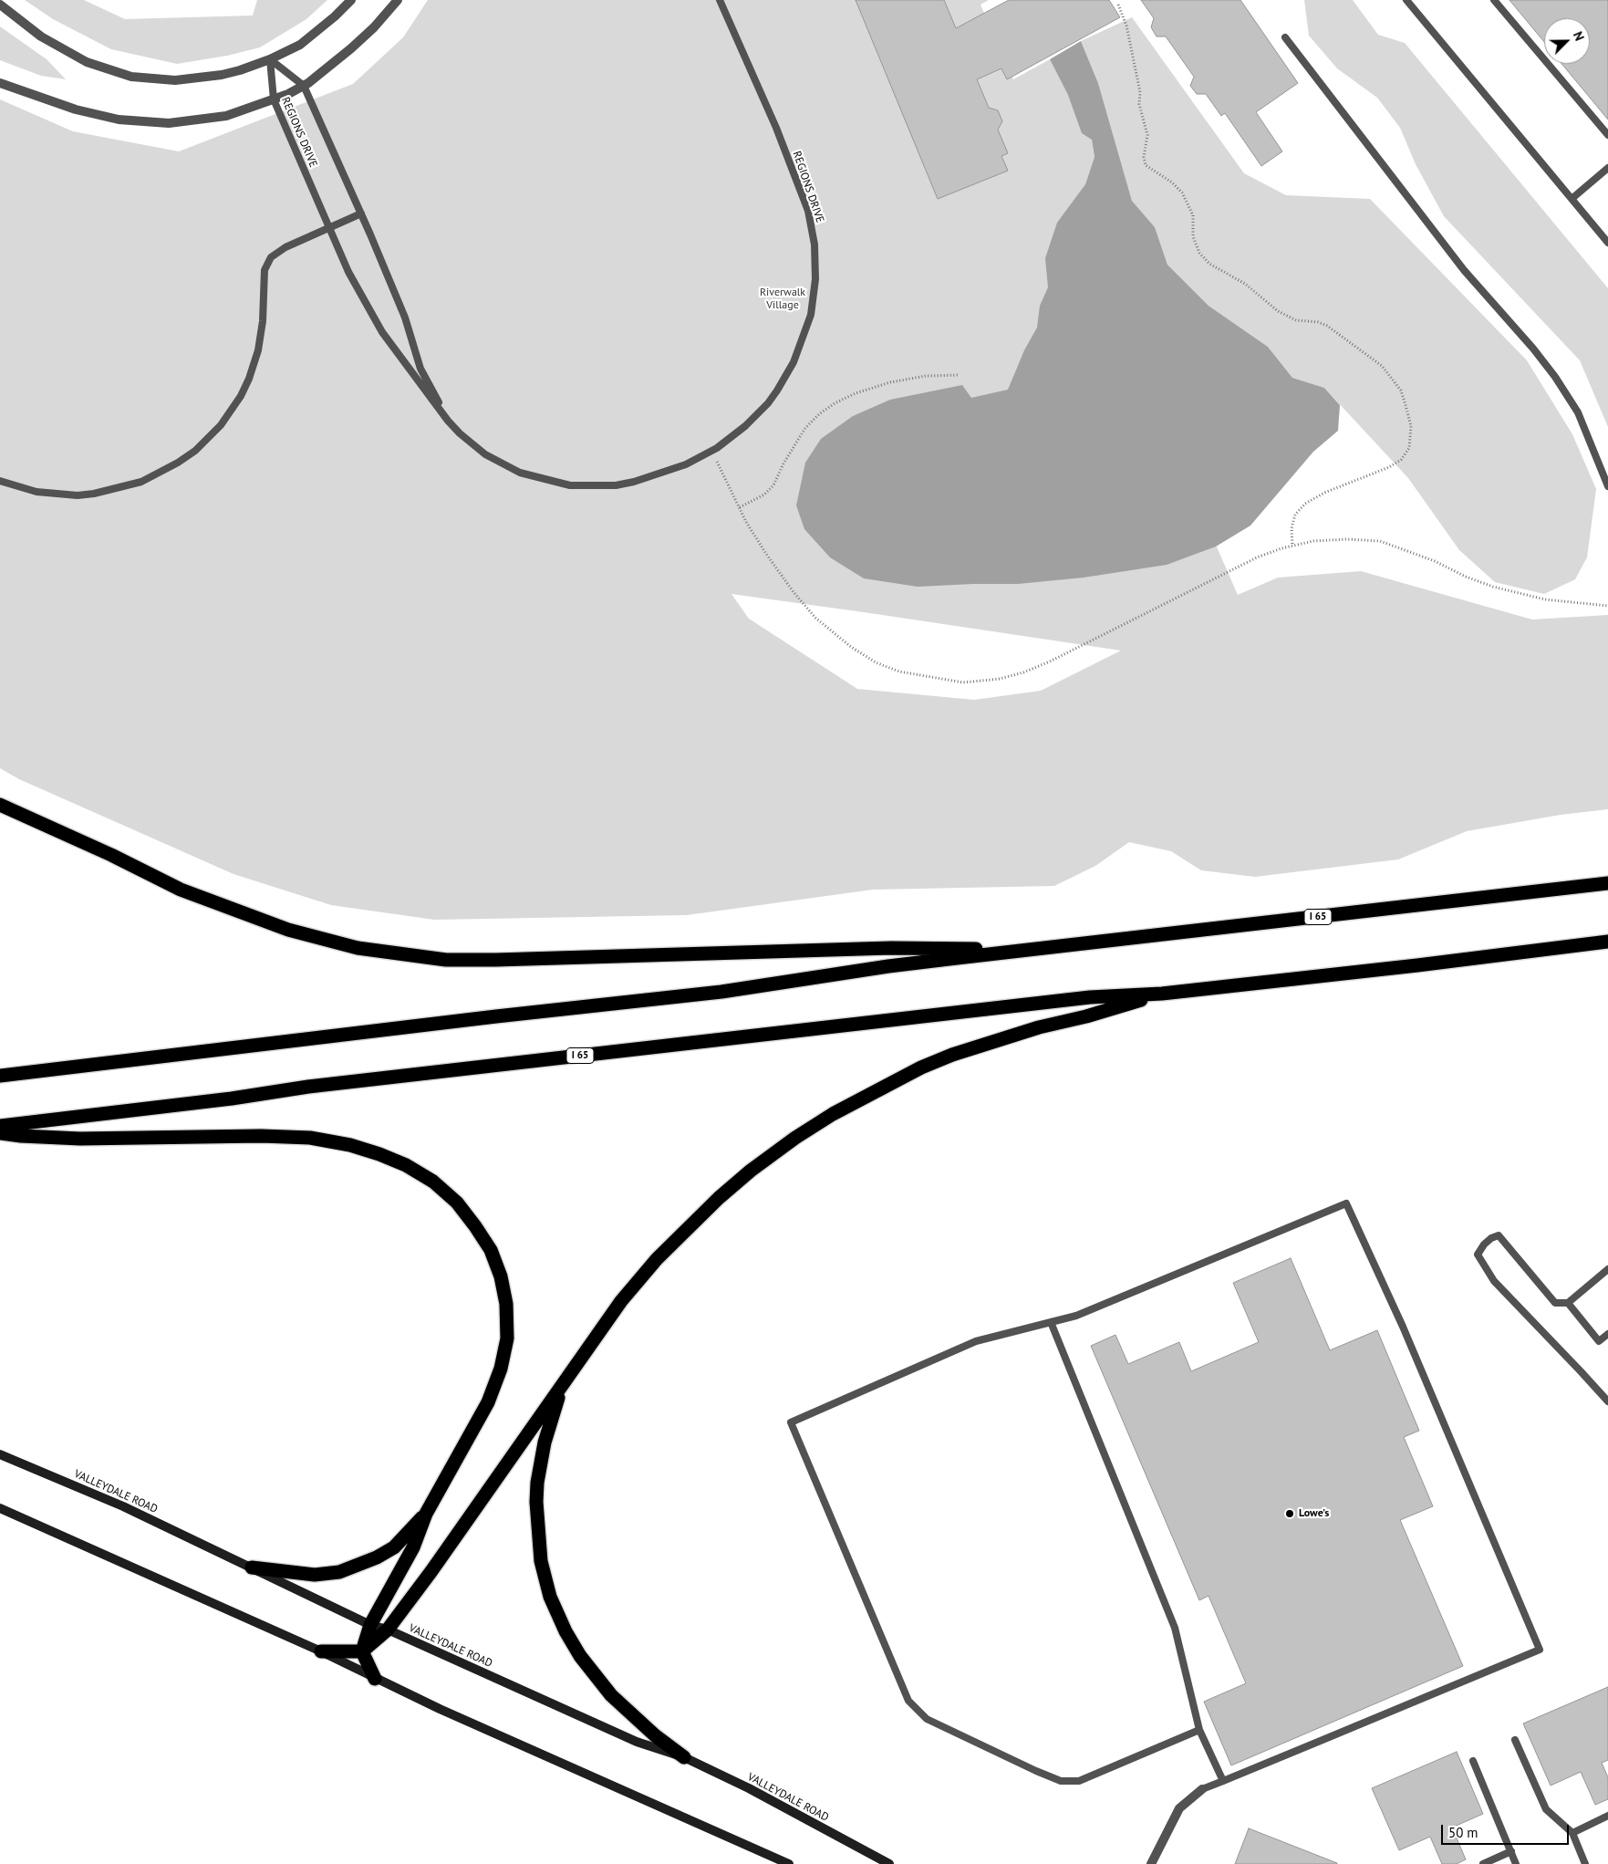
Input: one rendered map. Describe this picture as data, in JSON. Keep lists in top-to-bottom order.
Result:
{
  "streets": {
    "highway": ["I 65"],
    "main road": ["VALLEYDALE ROAD"],
    "lane": ["REGIONS DRIVE"]
  },
  "parks": ["Riverwalk Village"],
  "places": ["Lowe's"],
  "scale_bar": "50 m",
  "north": "top right"
}
